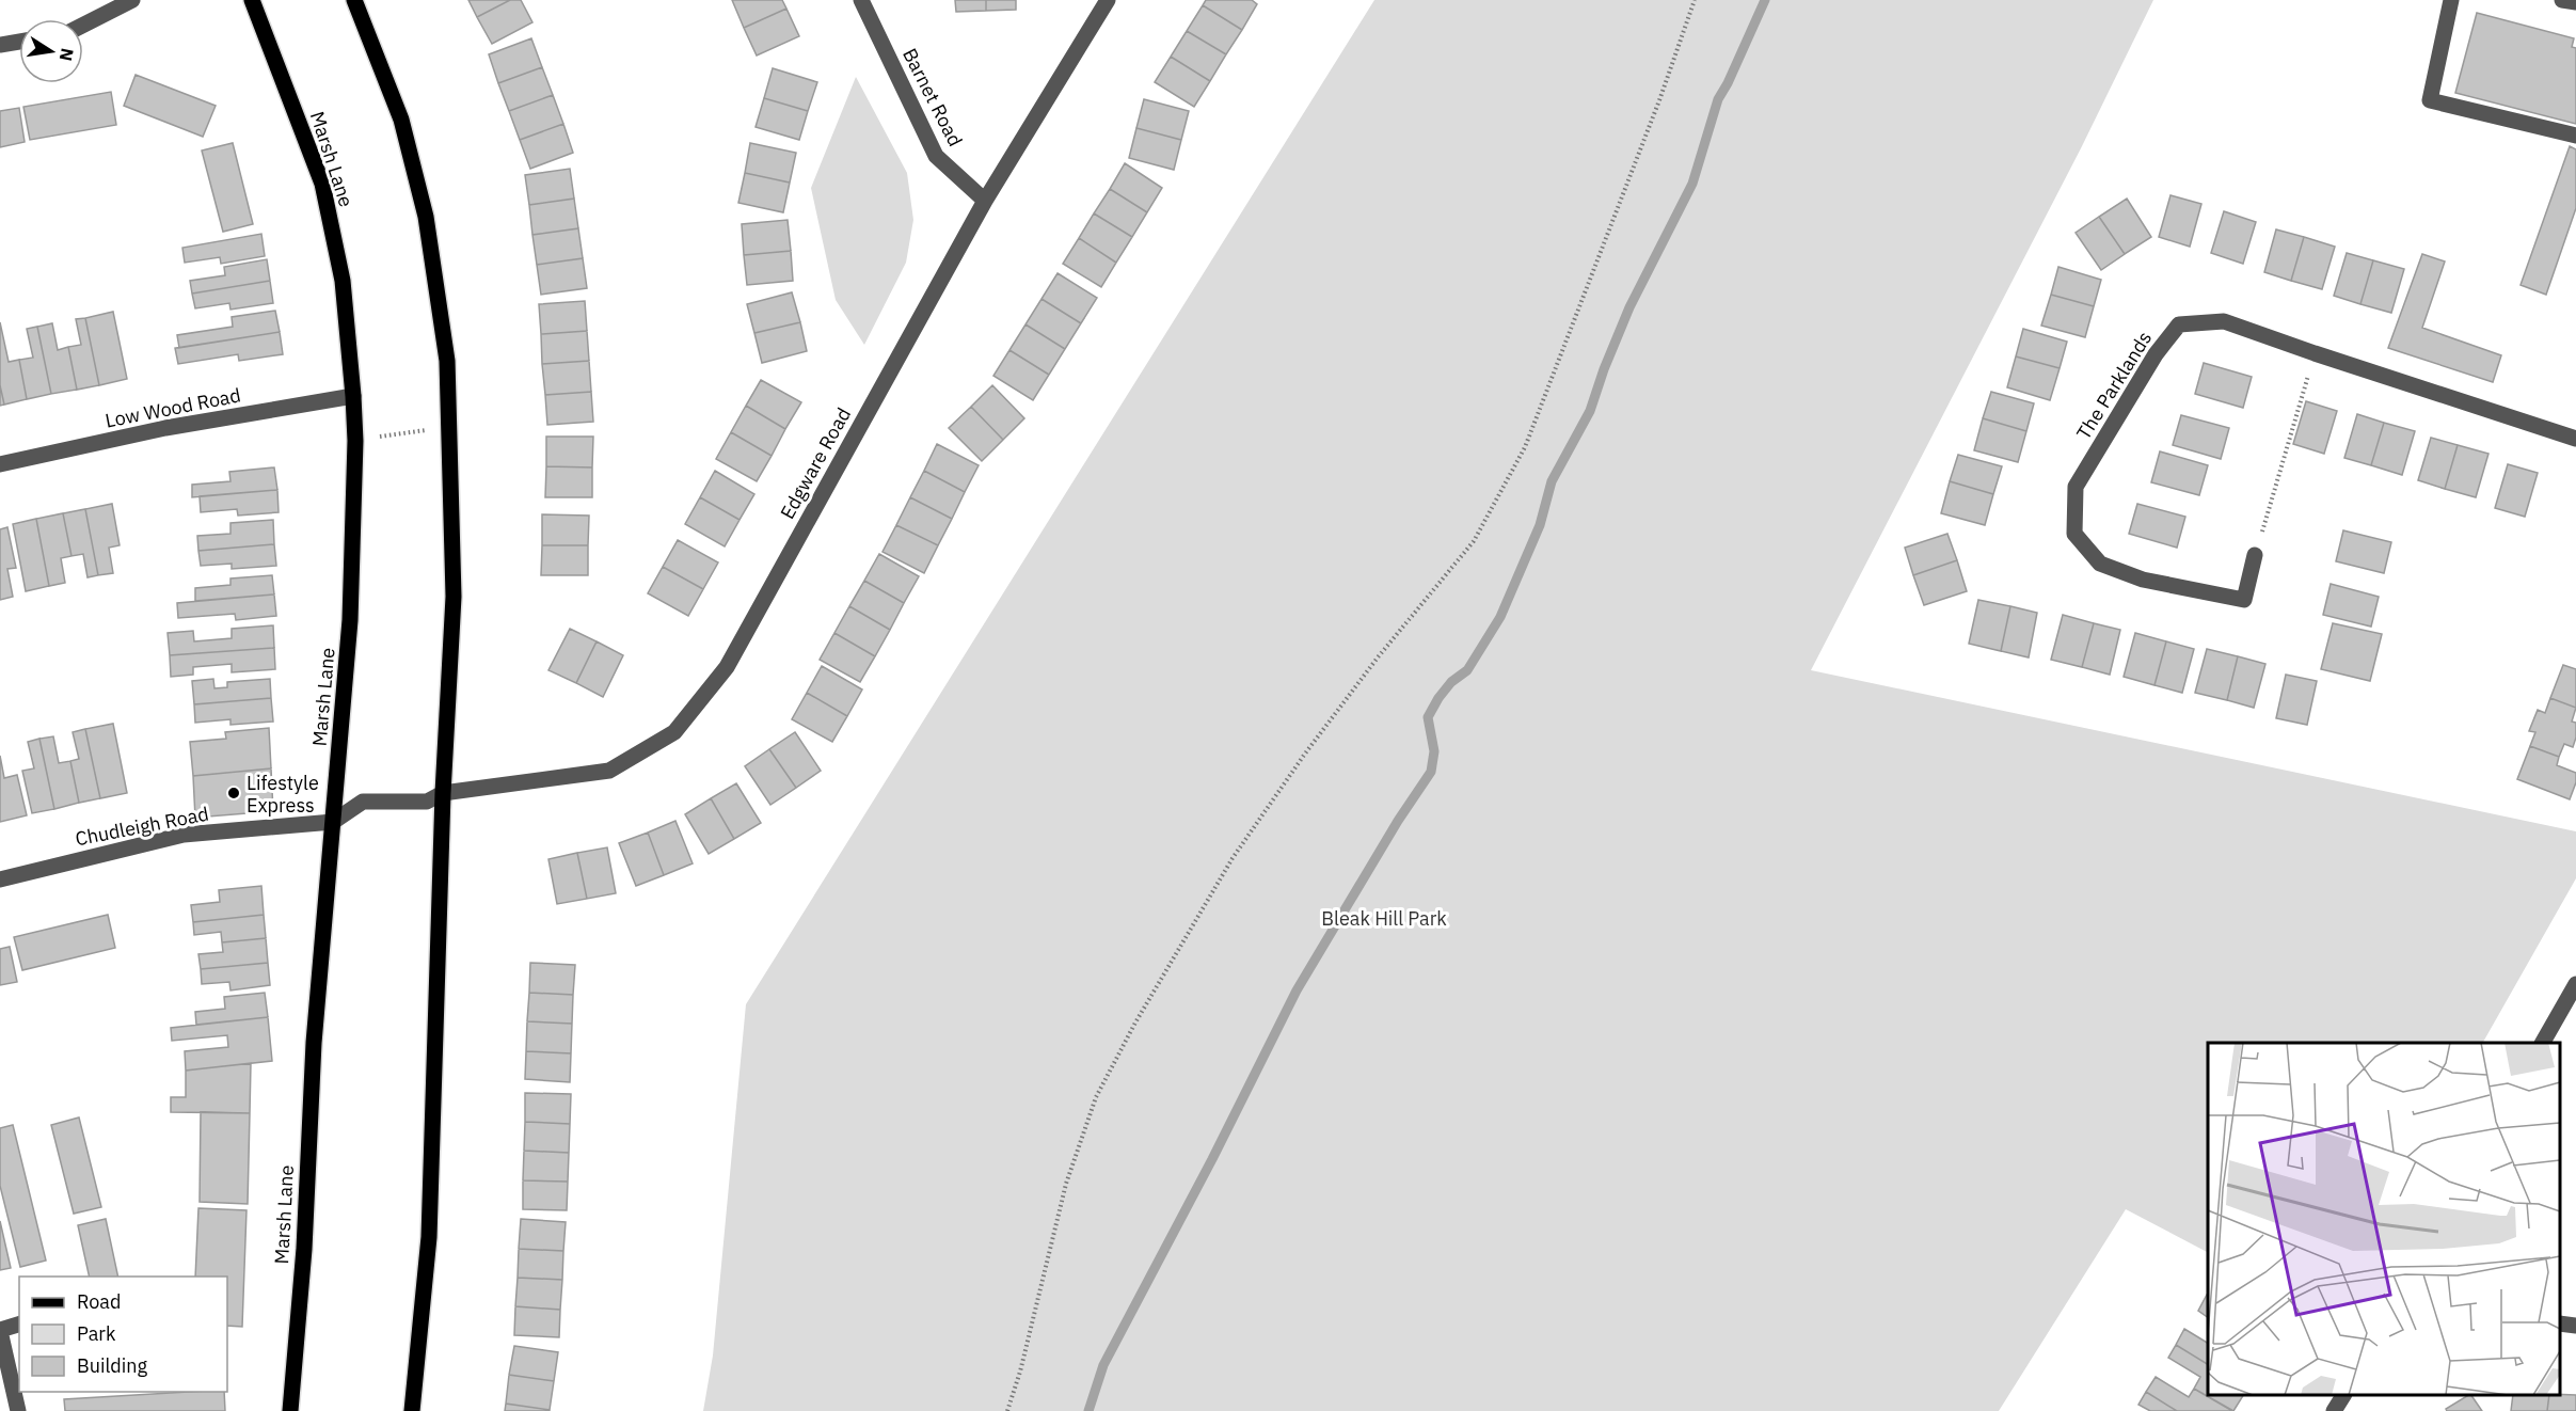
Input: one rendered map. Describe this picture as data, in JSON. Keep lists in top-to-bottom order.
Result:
{
  "streets": {
    "main road": ["Marsh Lane"],
    "street": [
      "Barnet Road",
      "The Parklands",
      "Low Wood Road",
      "Edgware Road",
      "Chudleigh Road"
    ]
  },
  "crossings": [
    ["Barnet Road", "Edgware Road"],
    ["Marsh Lane", "Low Wood Road"],
    ["Marsh Lane", "Edgware Road"],
    ["Marsh Lane", "Chudleigh Road"],
    ["Edgware Road", "Chudleigh Road"]
  ],
  "parks": ["Bleak Hill Park"],
  "places": ["Lifestyle Express"],
  "legend": ["Road", "Park", "Building"],
  "north": "right"
}
